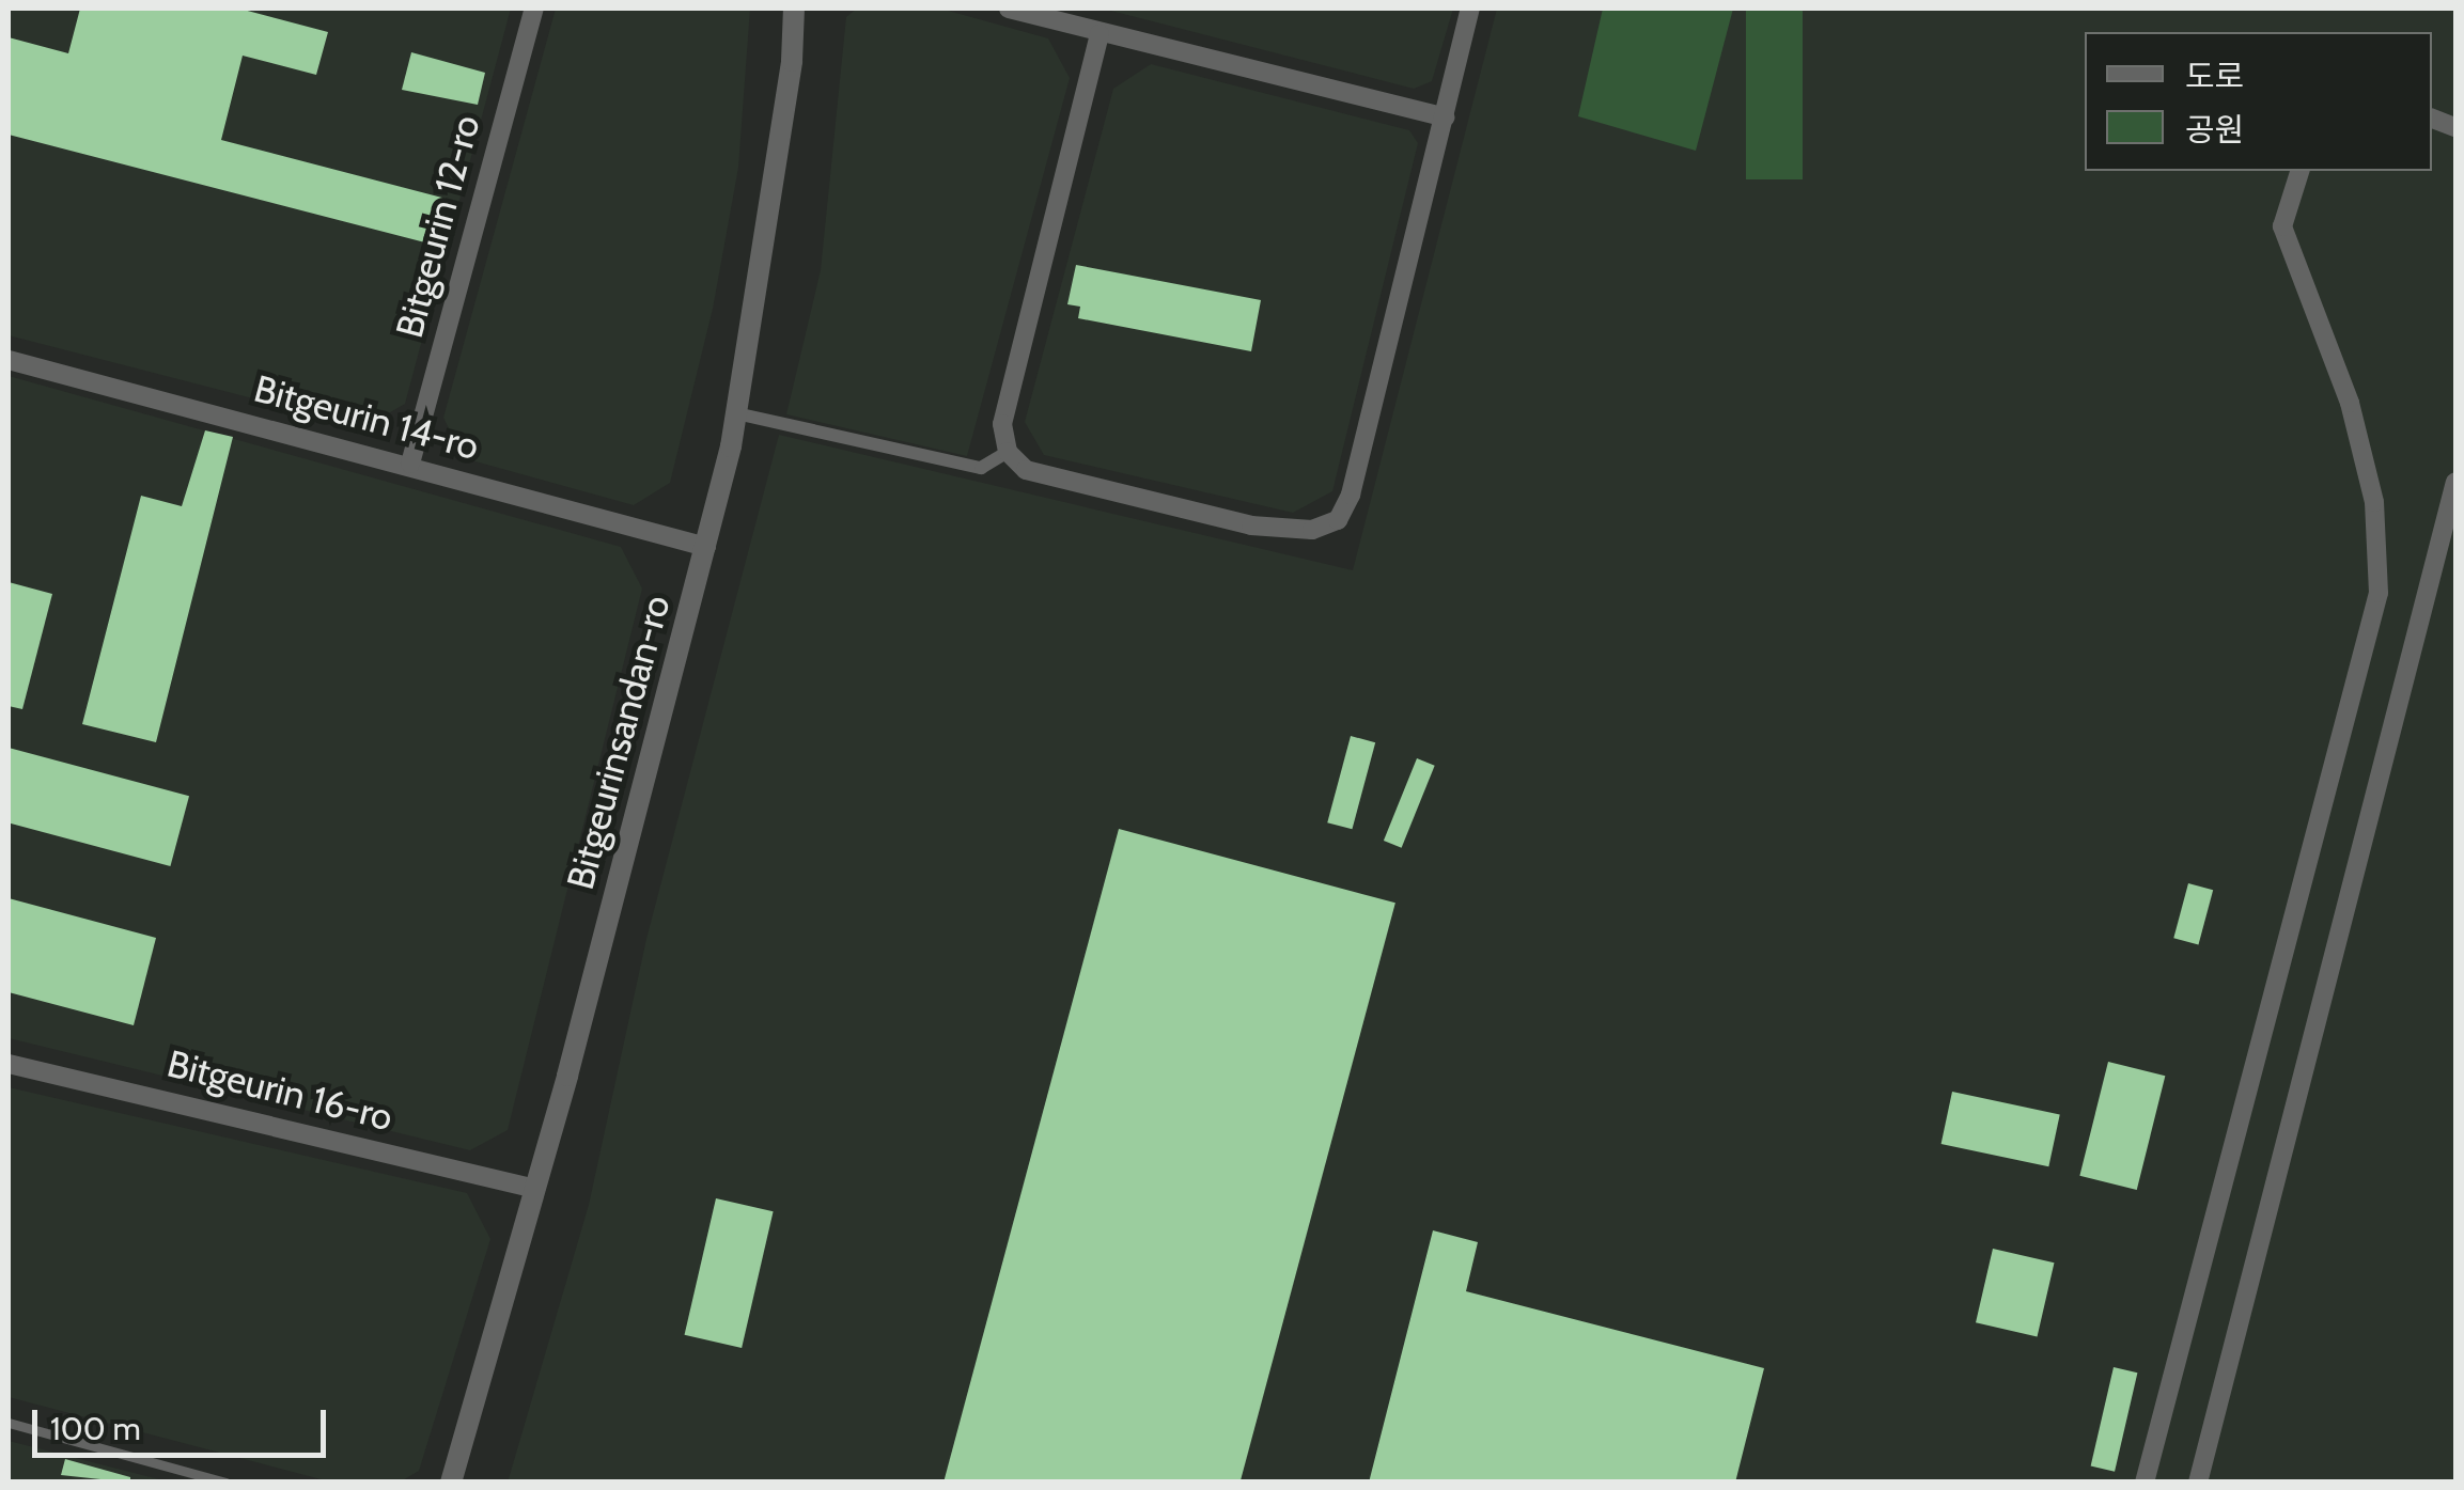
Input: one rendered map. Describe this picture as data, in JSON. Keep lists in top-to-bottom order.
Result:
{
  "streets": {
    "street": [
      "Bitgeurin 12-ro",
      "Bitgeurin 14-ro",
      "Bitgeurinsandan-ro",
      "Bitgeurin 16-ro"
    ]
  },
  "crossings": [
    ["Bitgeurin 12-ro", "Bitgeurin 14-ro"],
    ["Bitgeurin 14-ro", "Bitgeurinsandan-ro"],
    ["Bitgeurinsandan-ro", "Bitgeurin 16-ro"]
  ],
  "legend": ["도로", "공원"],
  "scale_bar": "100 m"
}
